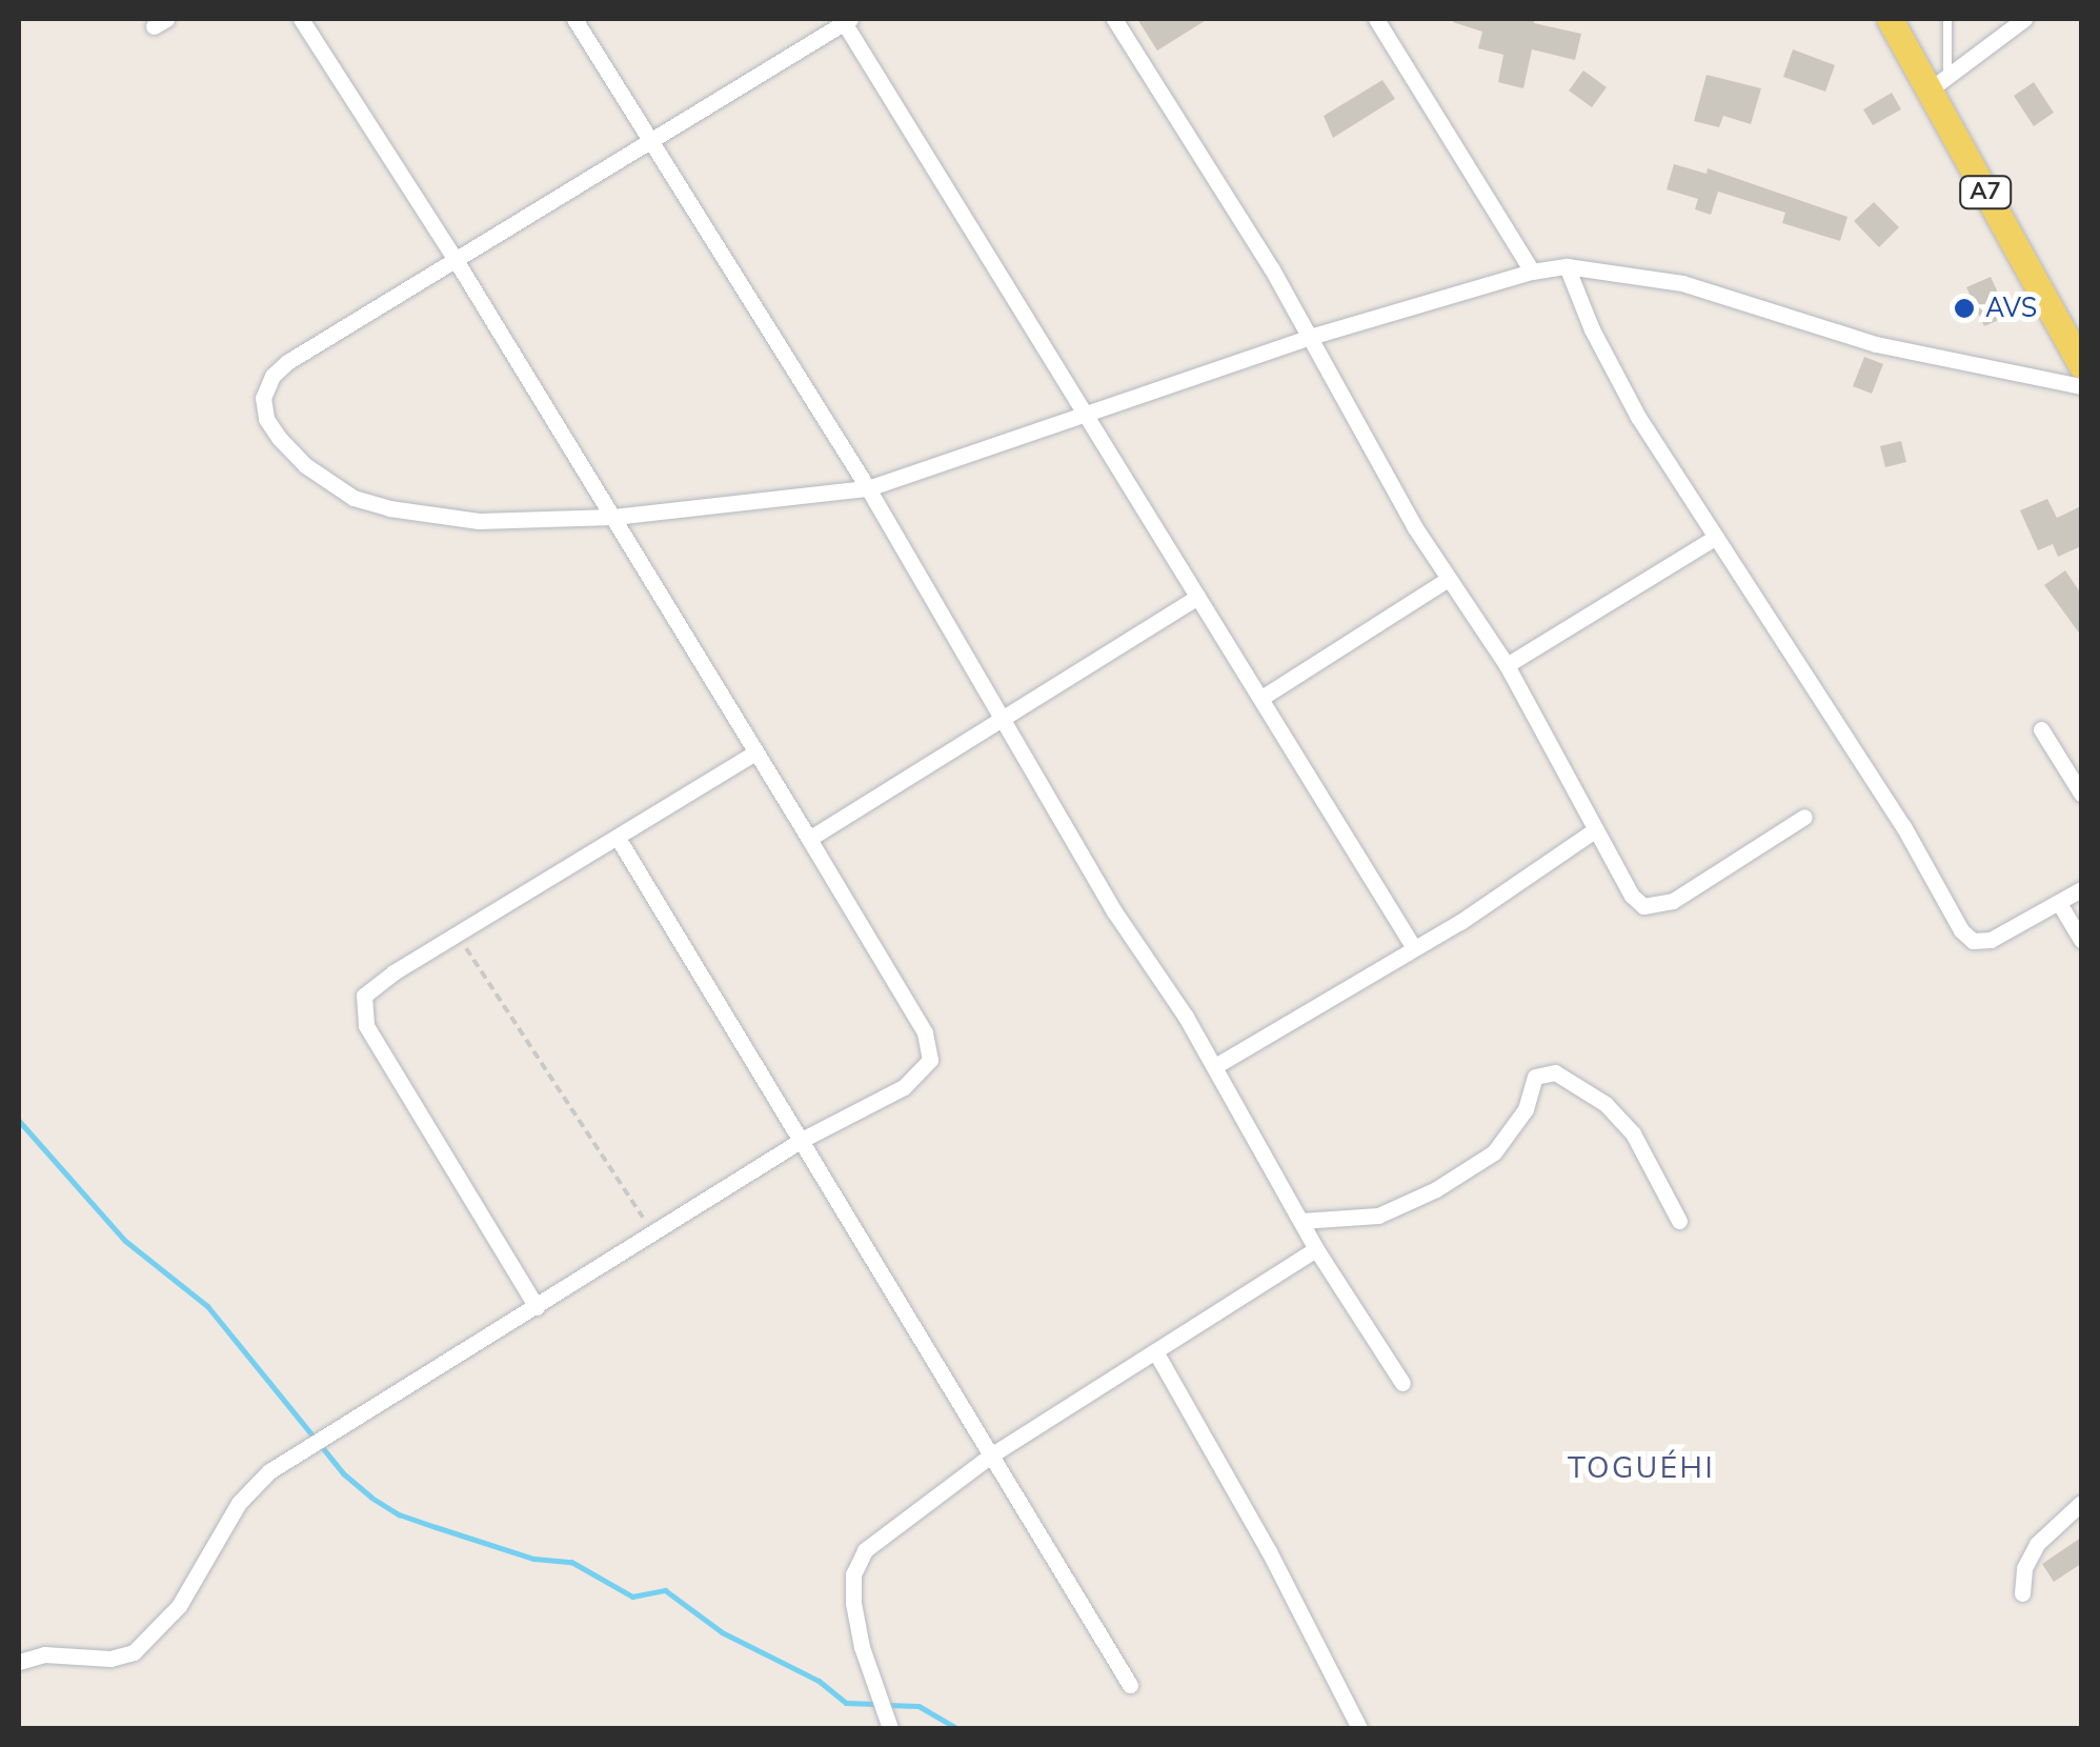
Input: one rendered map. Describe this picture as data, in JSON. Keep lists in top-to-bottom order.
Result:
{
  "streets": {
    "main road": ["A7"]
  },
  "districts": ["TOGUÉHI"],
  "places": ["AVS"]
}
